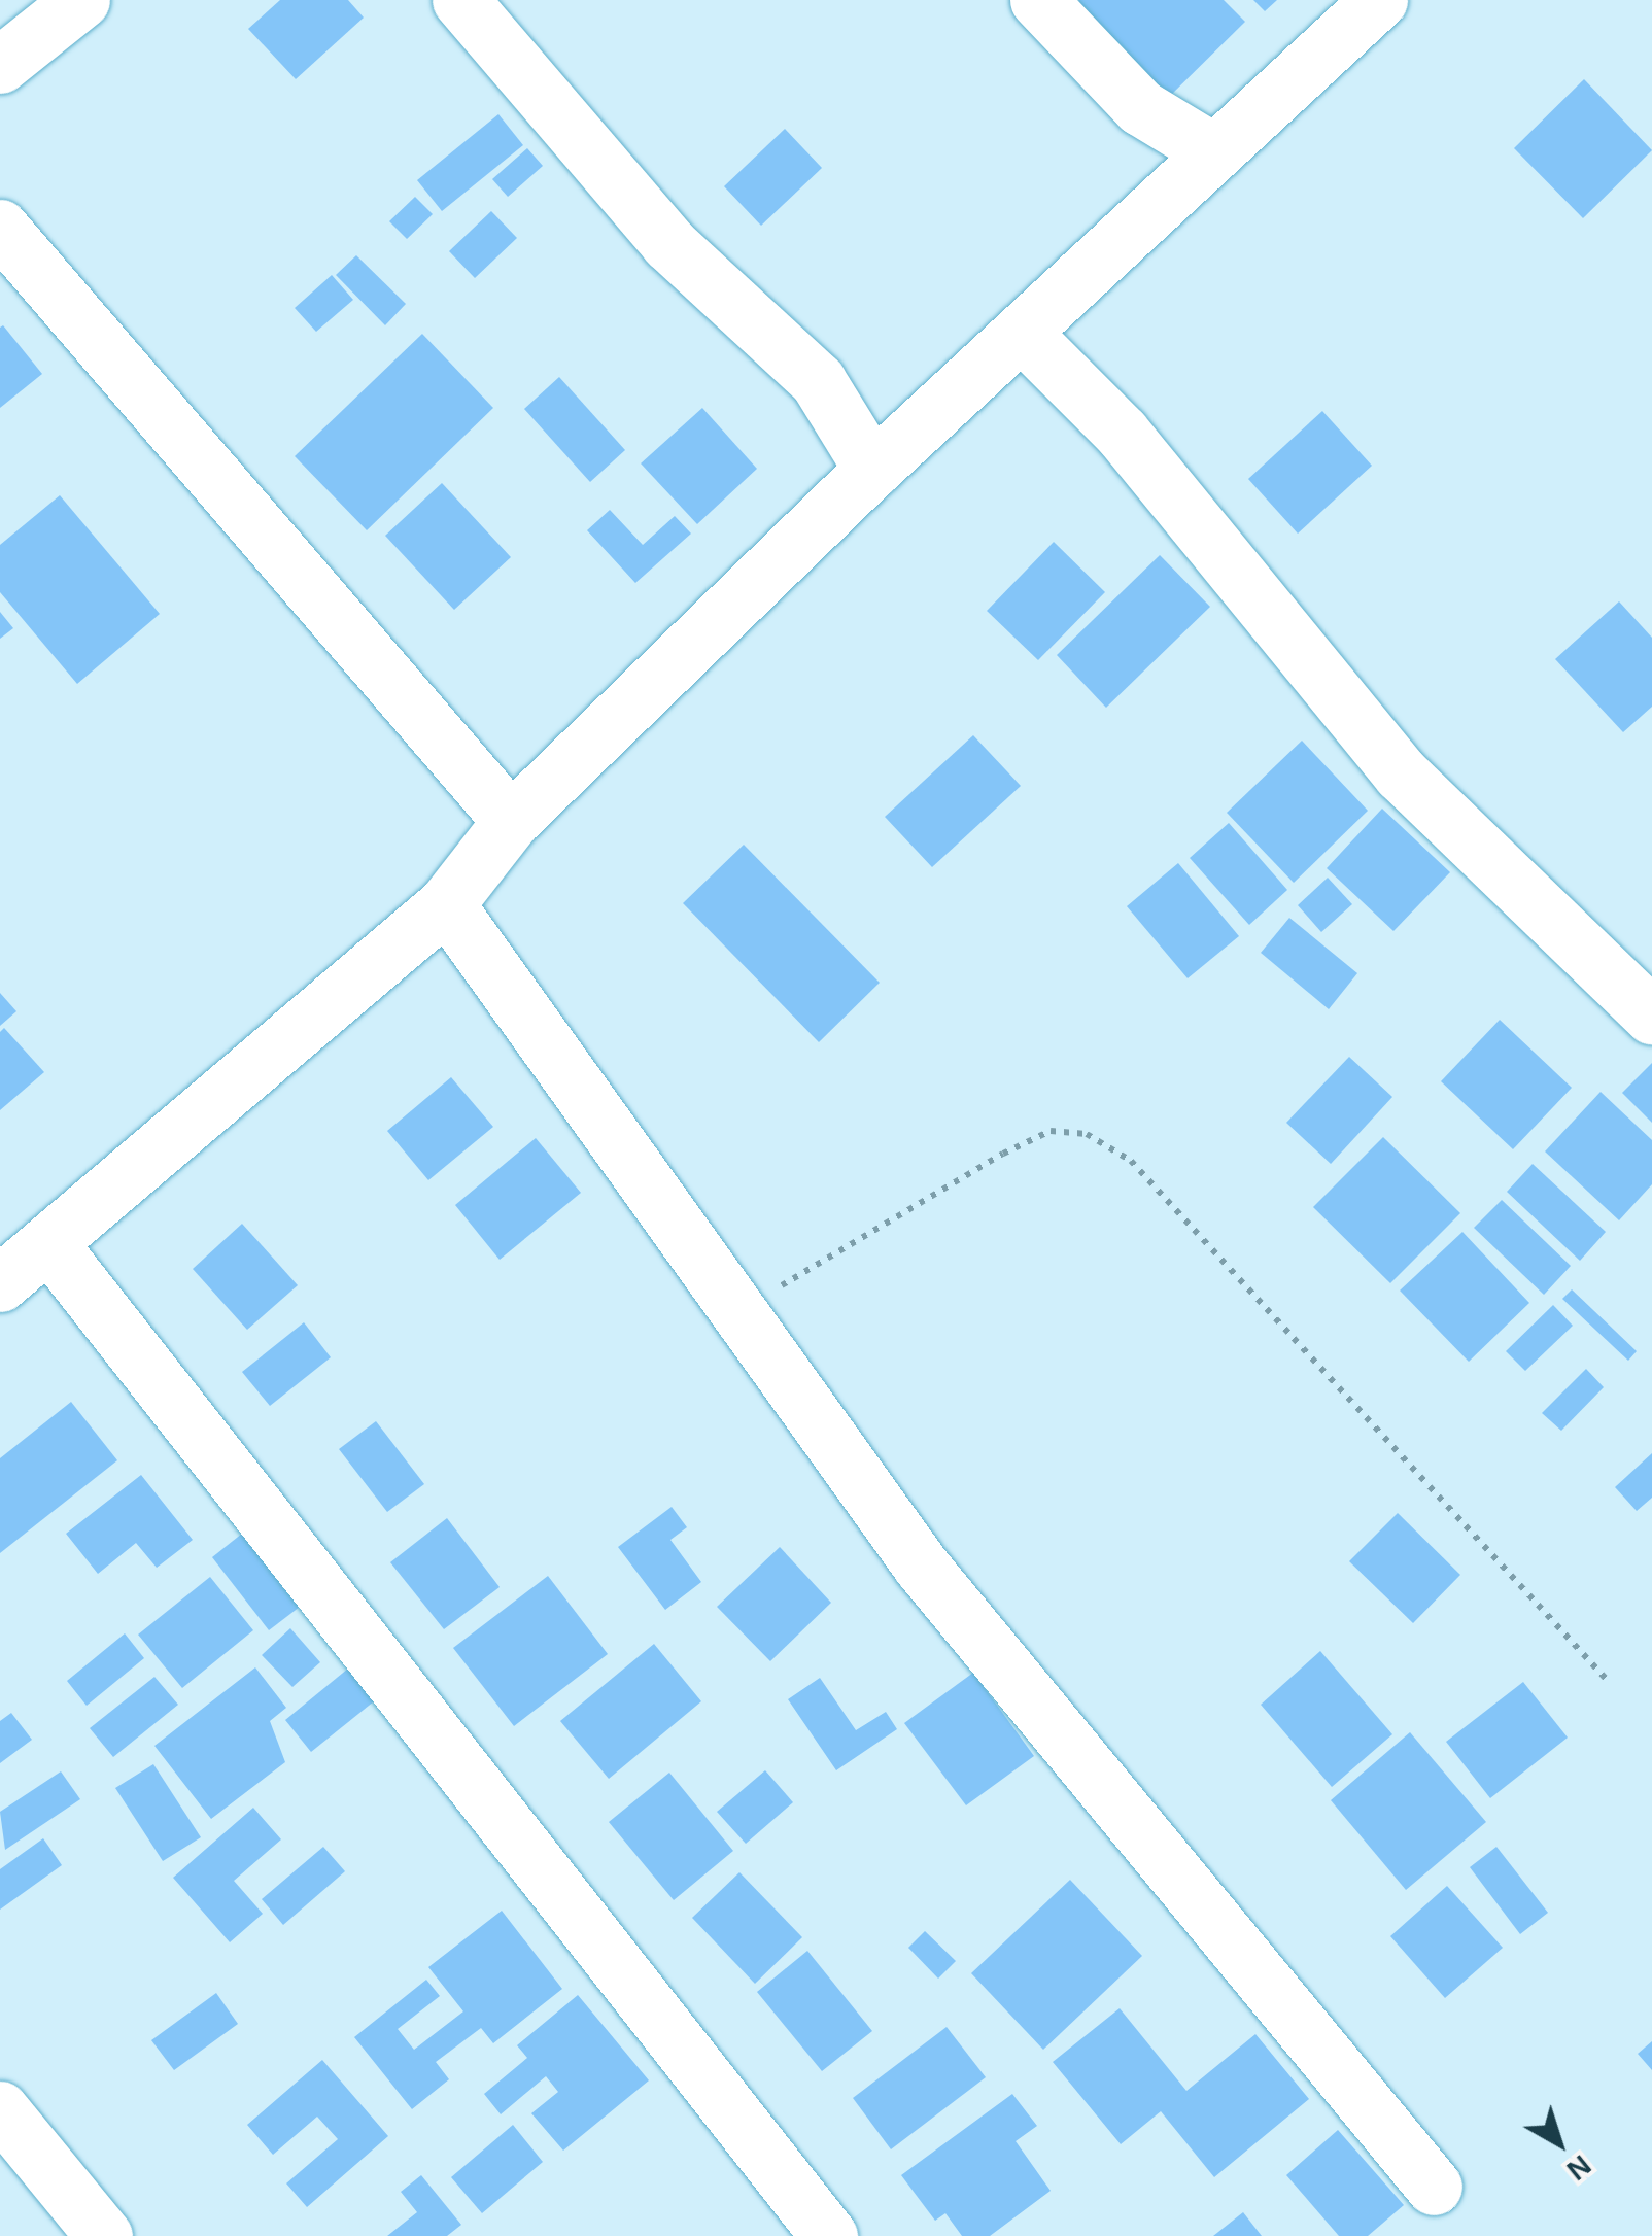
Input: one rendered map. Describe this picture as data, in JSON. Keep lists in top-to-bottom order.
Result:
{
  "north": "bottom right"
}
